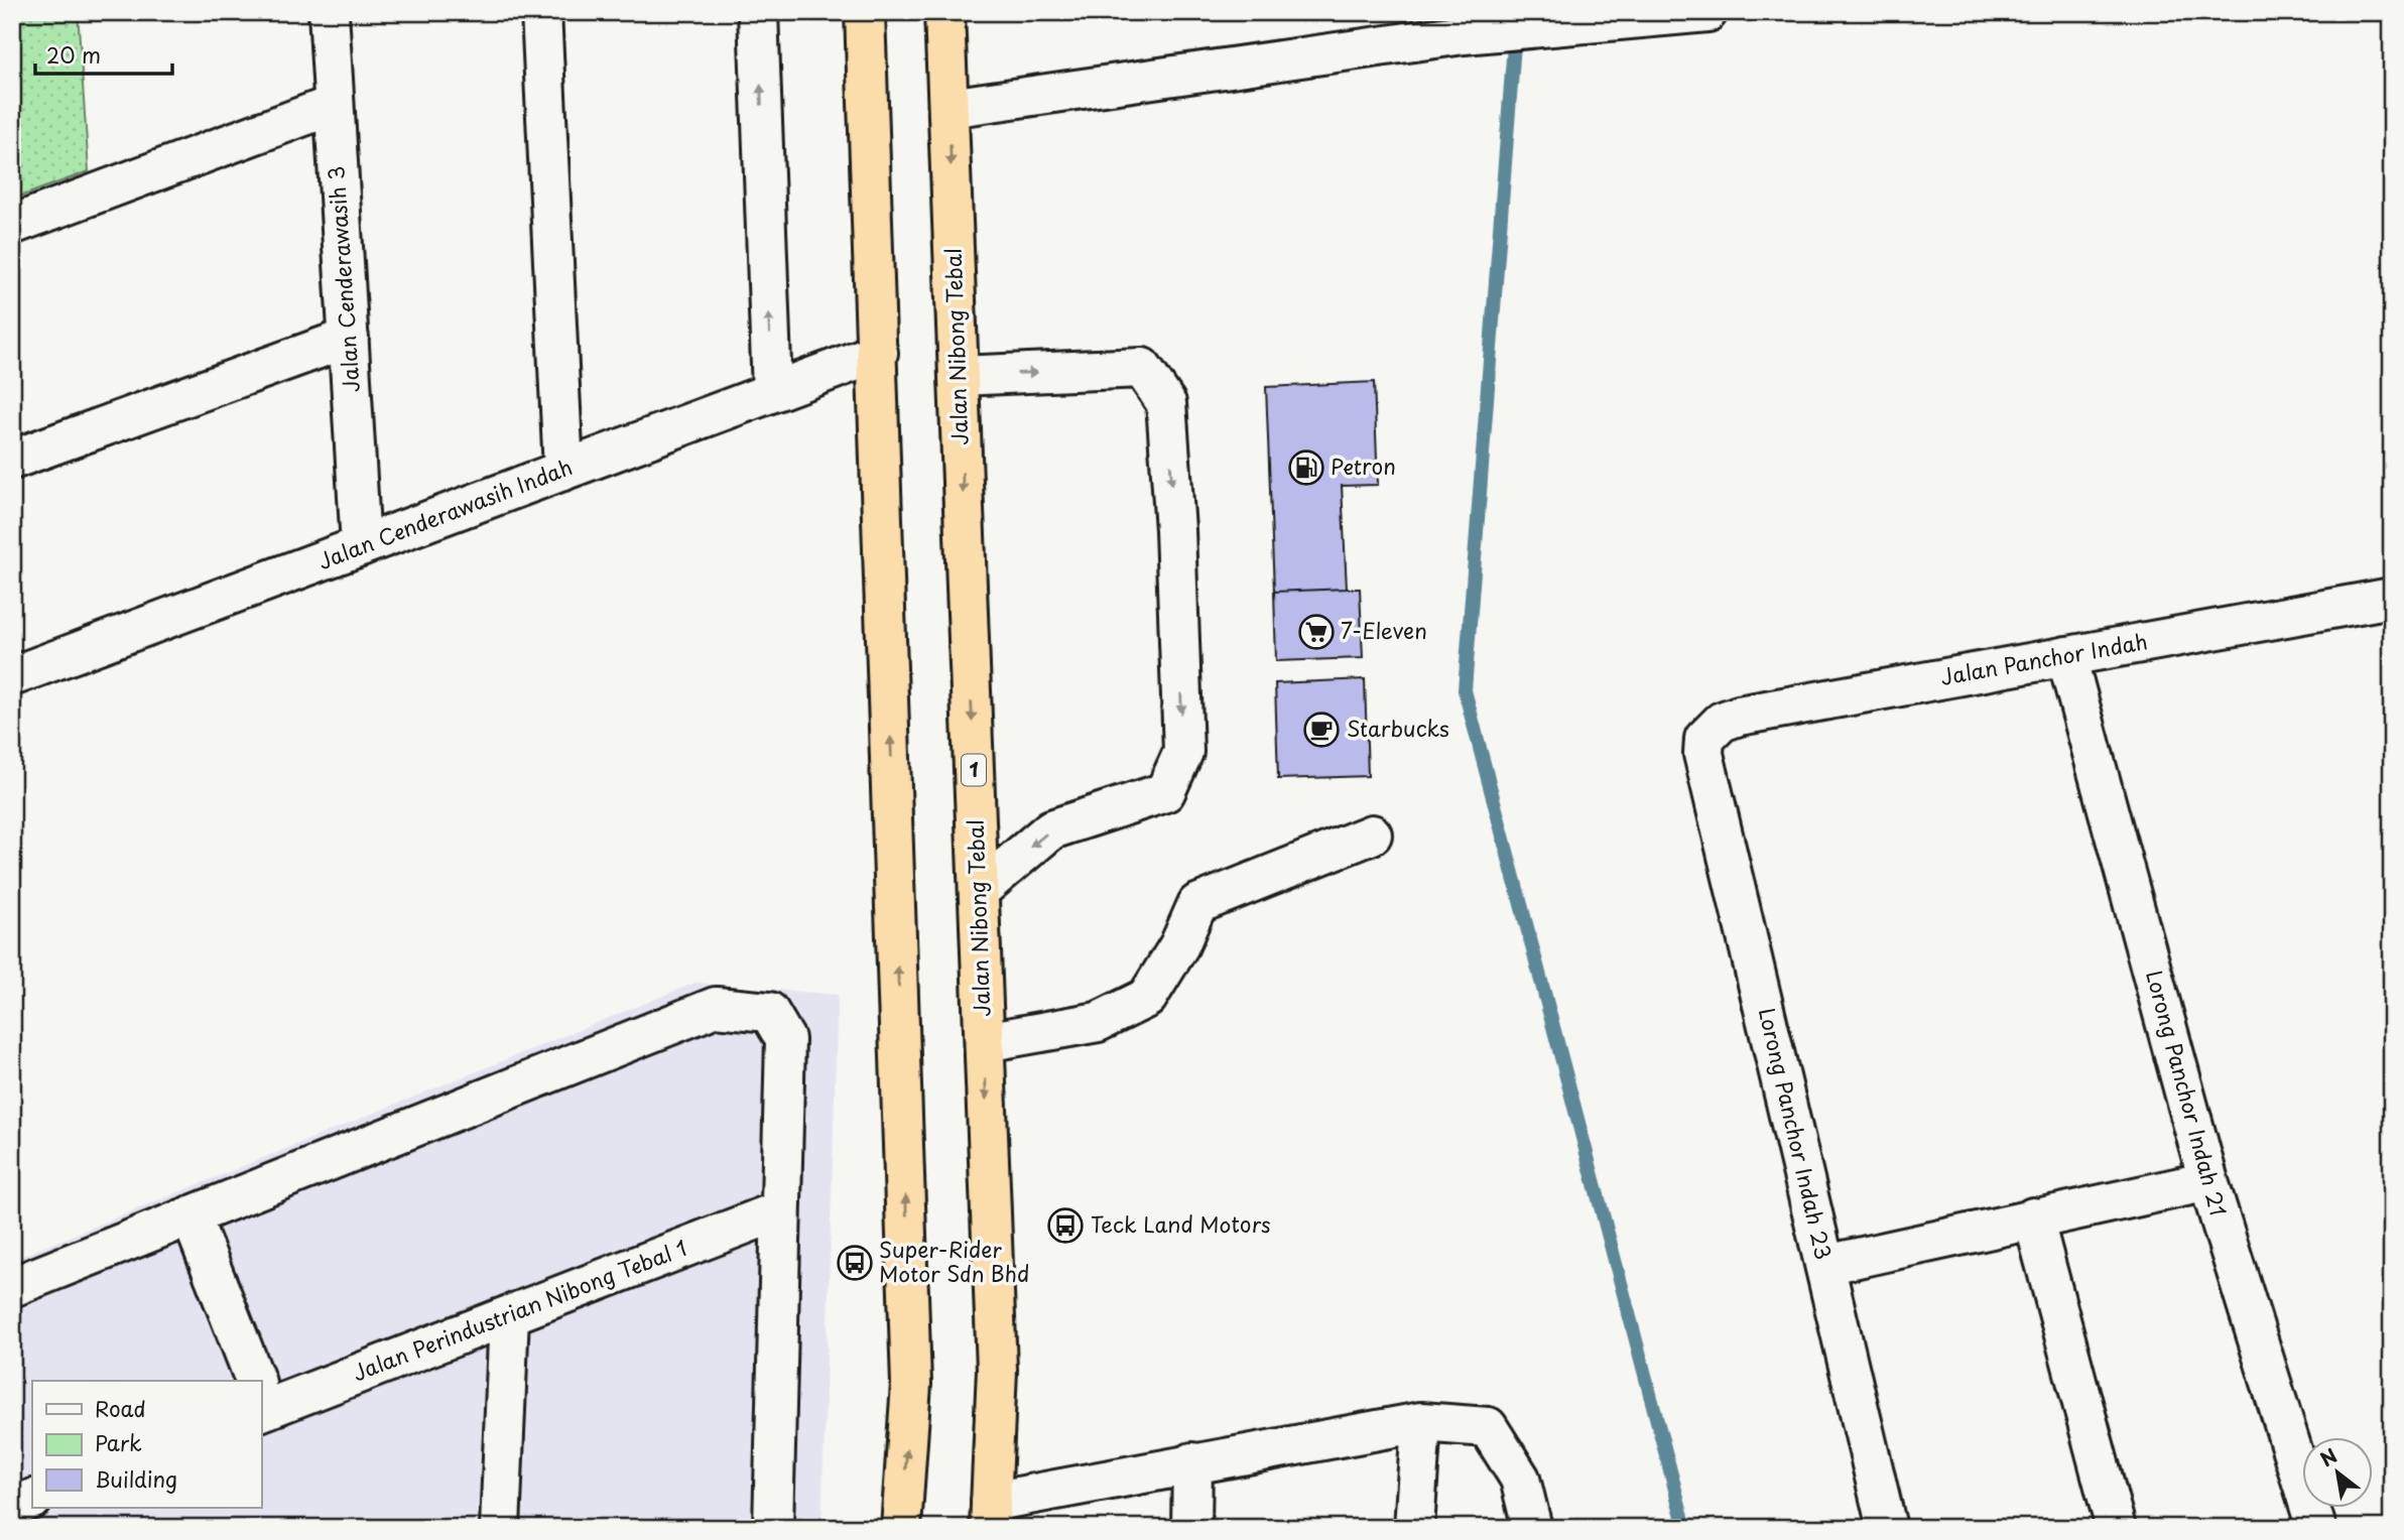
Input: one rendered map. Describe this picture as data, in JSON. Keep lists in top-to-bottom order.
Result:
{
  "streets": {
    "highway": ["Jalan Nibong Tebal", "1"],
    "street": [
      "Jalan Cenderawasih 3",
      "Jalan Cenderawasih Indah",
      "Jalan Panchor Indah",
      "Lorong Panchor Indah 21",
      "Lorong Panchor Indah 23",
      "Jalan Perindustrian Nibong Tebal 1"
    ]
  },
  "crossings": [
    ["Jalan Cenderawasih 3", "Jalan Cenderawasih Indah"],
    ["Jalan Panchor Indah", "Lorong Panchor Indah 21"],
    ["Jalan Panchor Indah", "Lorong Panchor Indah 23"]
  ],
  "places": {
    "fuel station": ["Petron"],
    "supermarket": ["7-Eleven"],
    "cafe": ["Starbucks"],
    "bus stop": ["Teck Land Motors", "Super-Rider Motor Sdn Bhd"]
  },
  "legend": ["Road", "Park", "Building"],
  "scale_bar": "20 m",
  "north": "top left"
}
